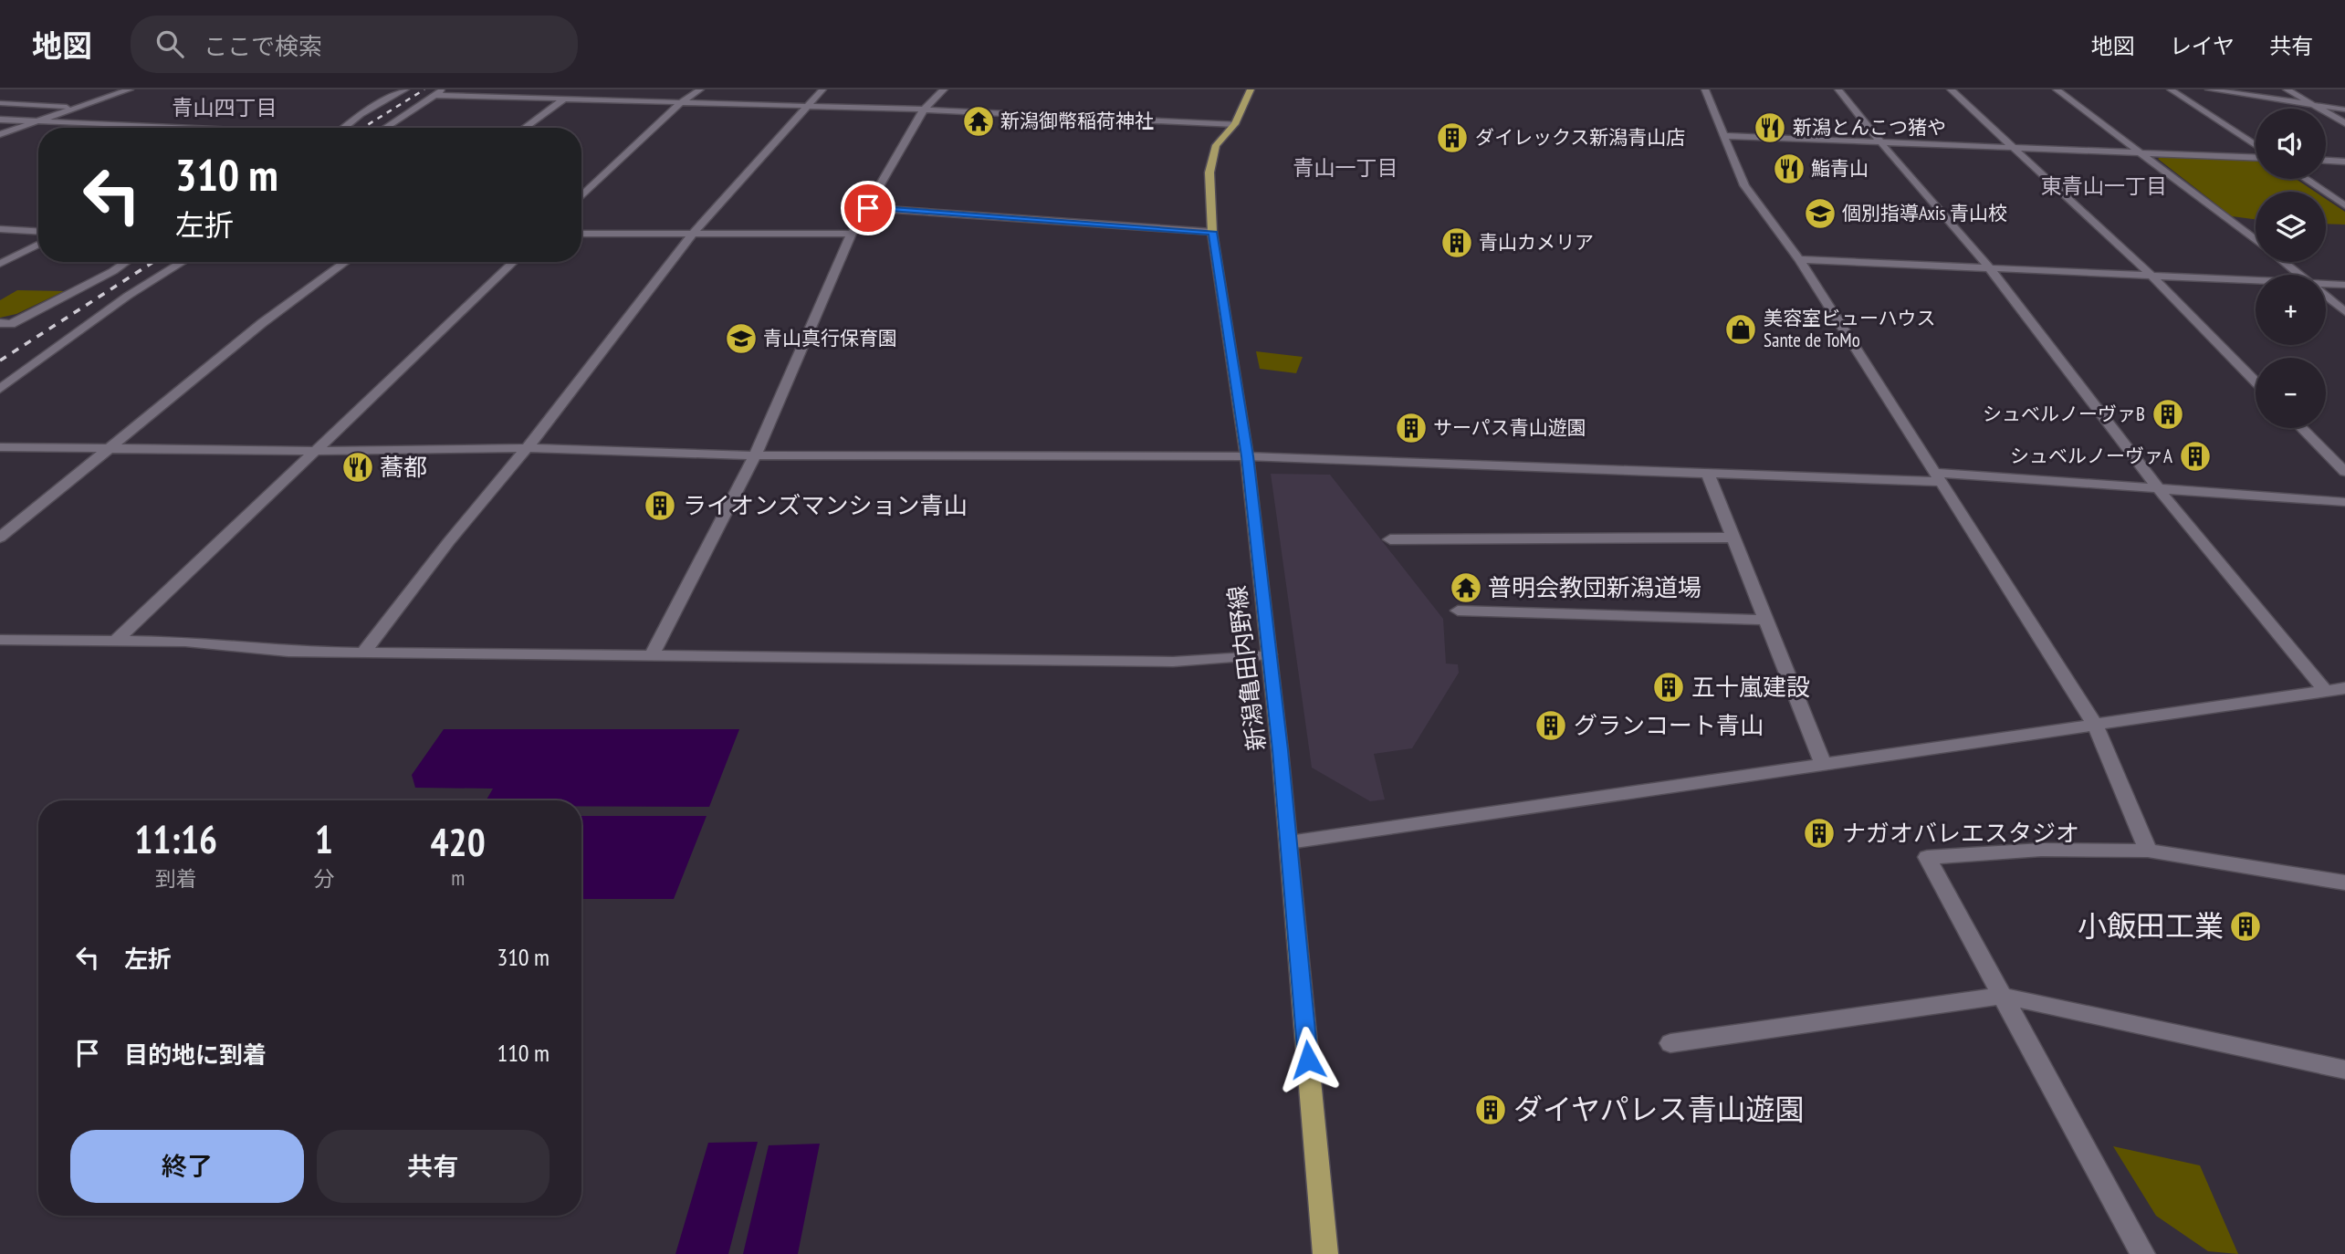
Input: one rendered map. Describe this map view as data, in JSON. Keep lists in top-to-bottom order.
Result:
{
  "streets": {
    "main road": ["新潟亀田内野線"]
  },
  "districts": ["青山四丁目", "青山一丁目", "東青山一丁目"],
  "places": {
    "temple": ["新潟御幣稲荷神社", "普明会教団新潟道場"],
    "restaurant": ["新潟とんこつ猪や", "鮨青山", "蕎都"],
    "building": [
      "ダイレックス新潟青山店",
      "青山カメリア",
      "シュベルノーヴァB",
      "サーパス青山遊園",
      "シュベルノーヴァA",
      "ライオンズマンション青山",
      "五十嵐建設",
      "グランコート青山",
      "ナガオバレエスタジオ",
      "小飯田工業",
      "ダイヤパレス青山遊園"
    ],
    "school or university": ["個別指導Axis 青山校", "青山真行保育園"],
    "shop": ["美容室ビューハウス Sante de ToMo"]
  },
  "page": {
    "header": "地図",
    "search": "ここで検索",
    "nav": ["地図", "レイヤ", "共有"],
    "map_buttons": ["+", "−"],
    "turn": ["310 m", "左折"],
    "eta": [
      "11:16",
      "到着",
      "1",
      "分",
      "420",
      "m"
    ],
    "list": [
      {
        "name": "左折",
        "value": "310 m"
      },
      {
        "name": "目的地に到着",
        "value": "110 m"
      }
    ],
    "buttons": ["終了", "共有"]
  }
}
